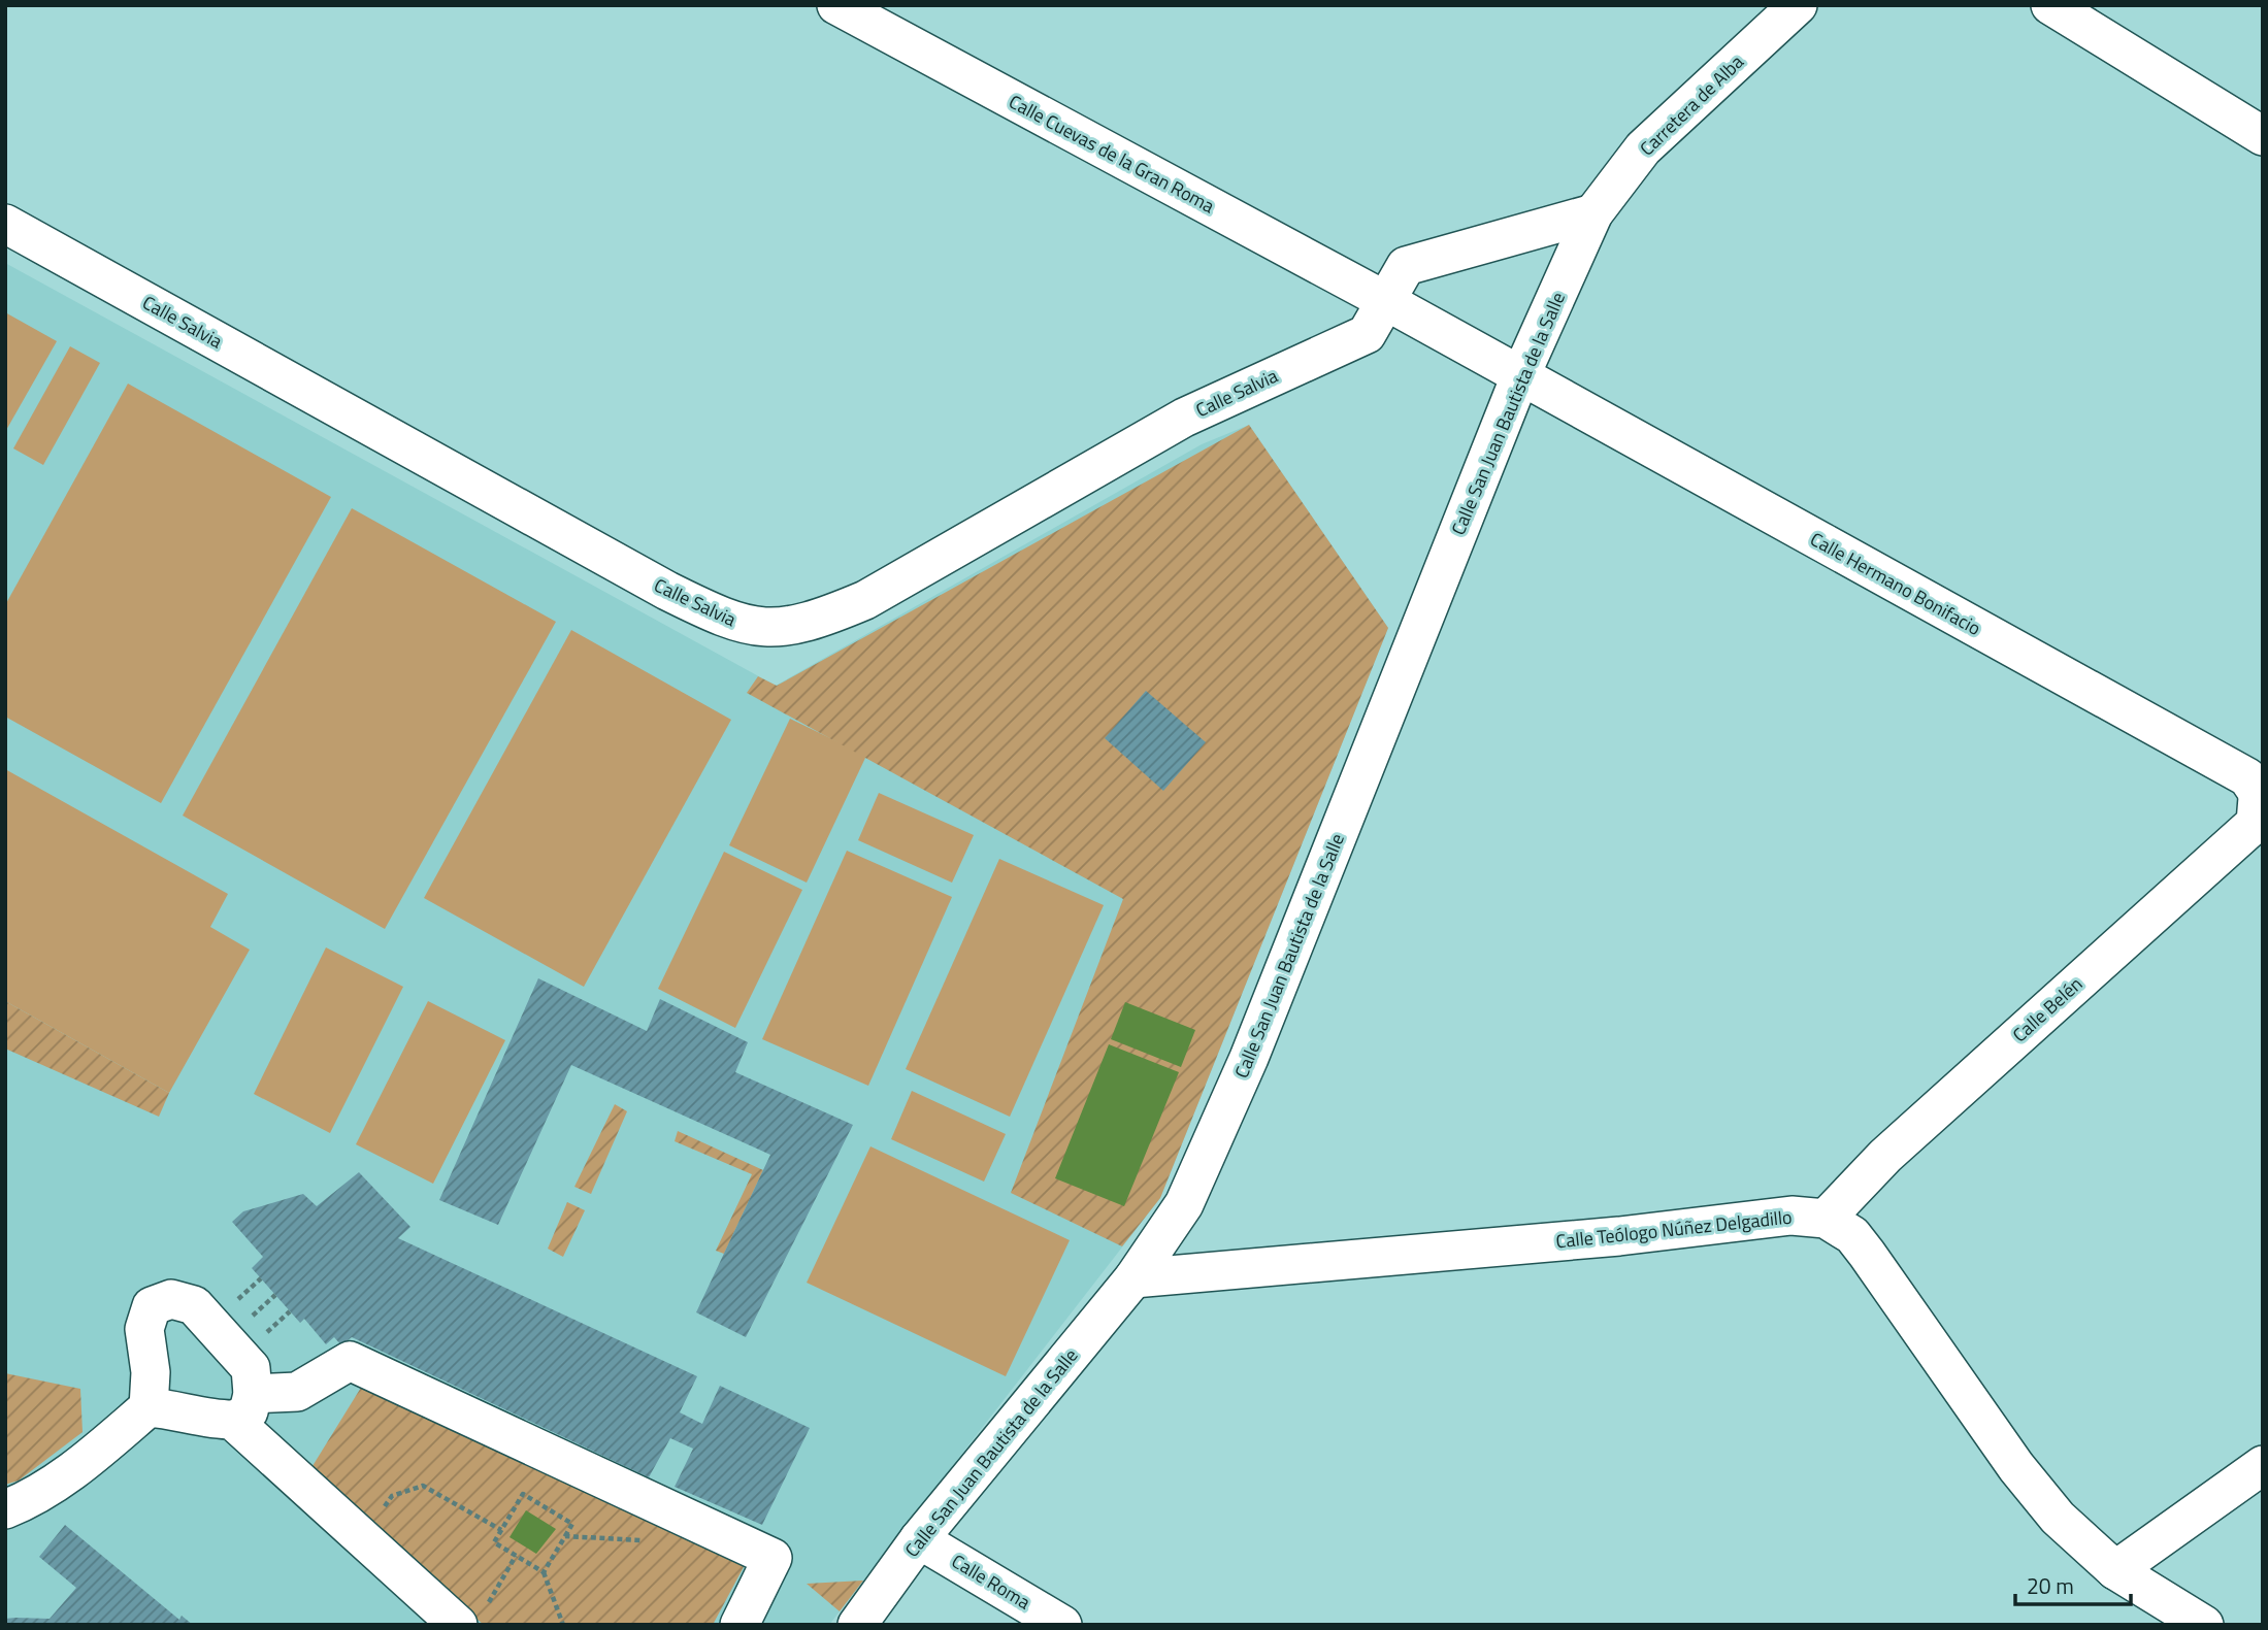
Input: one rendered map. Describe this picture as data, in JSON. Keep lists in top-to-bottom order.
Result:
{
  "streets": {
    "street": [
      "Carretera de Alba",
      "Calle Cuevas de la Gran Roma",
      "Calle Salvia",
      "Calle San Juan Bautista de la Salle",
      "Calle Hermano Bonifacio",
      "Calle Belén",
      "Calle Teólogo Núñez Delgadillo",
      "Calle Roma"
    ]
  },
  "crossings": [
    ["Carretera de Alba", "Calle San Juan Bautista de la Salle"],
    ["Calle Cuevas de la Gran Roma", "Calle Salvia"],
    ["Calle Cuevas de la Gran Roma", "Calle San Juan Bautista de la Salle"],
    ["Calle Cuevas de la Gran Roma", "Calle Hermano Bonifacio"],
    ["Calle San Juan Bautista de la Salle", "Calle Hermano Bonifacio"],
    ["Calle San Juan Bautista de la Salle", "Calle Teólogo Núñez Delgadillo"],
    ["Calle San Juan Bautista de la Salle", "Calle Roma"],
    ["Calle Hermano Bonifacio", "Calle Belén"],
    ["Calle Belén", "Calle Teólogo Núñez Delgadillo"]
  ],
  "scale_bar": "20 m"
}
